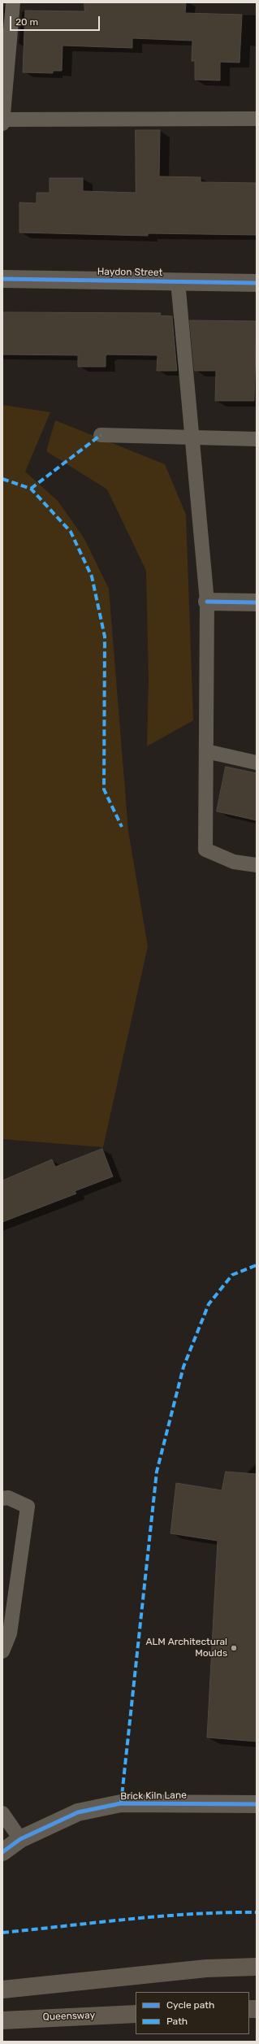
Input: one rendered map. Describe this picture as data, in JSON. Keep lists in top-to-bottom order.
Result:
{
  "streets": {
    "highway": ["Queensway"],
    "street": ["Haydon Street", "Brick Kiln Lane"]
  },
  "places": ["ALM Architectural Moulds"],
  "legend": ["Cycle path", "Path"],
  "scale_bar": "20 m"
}
